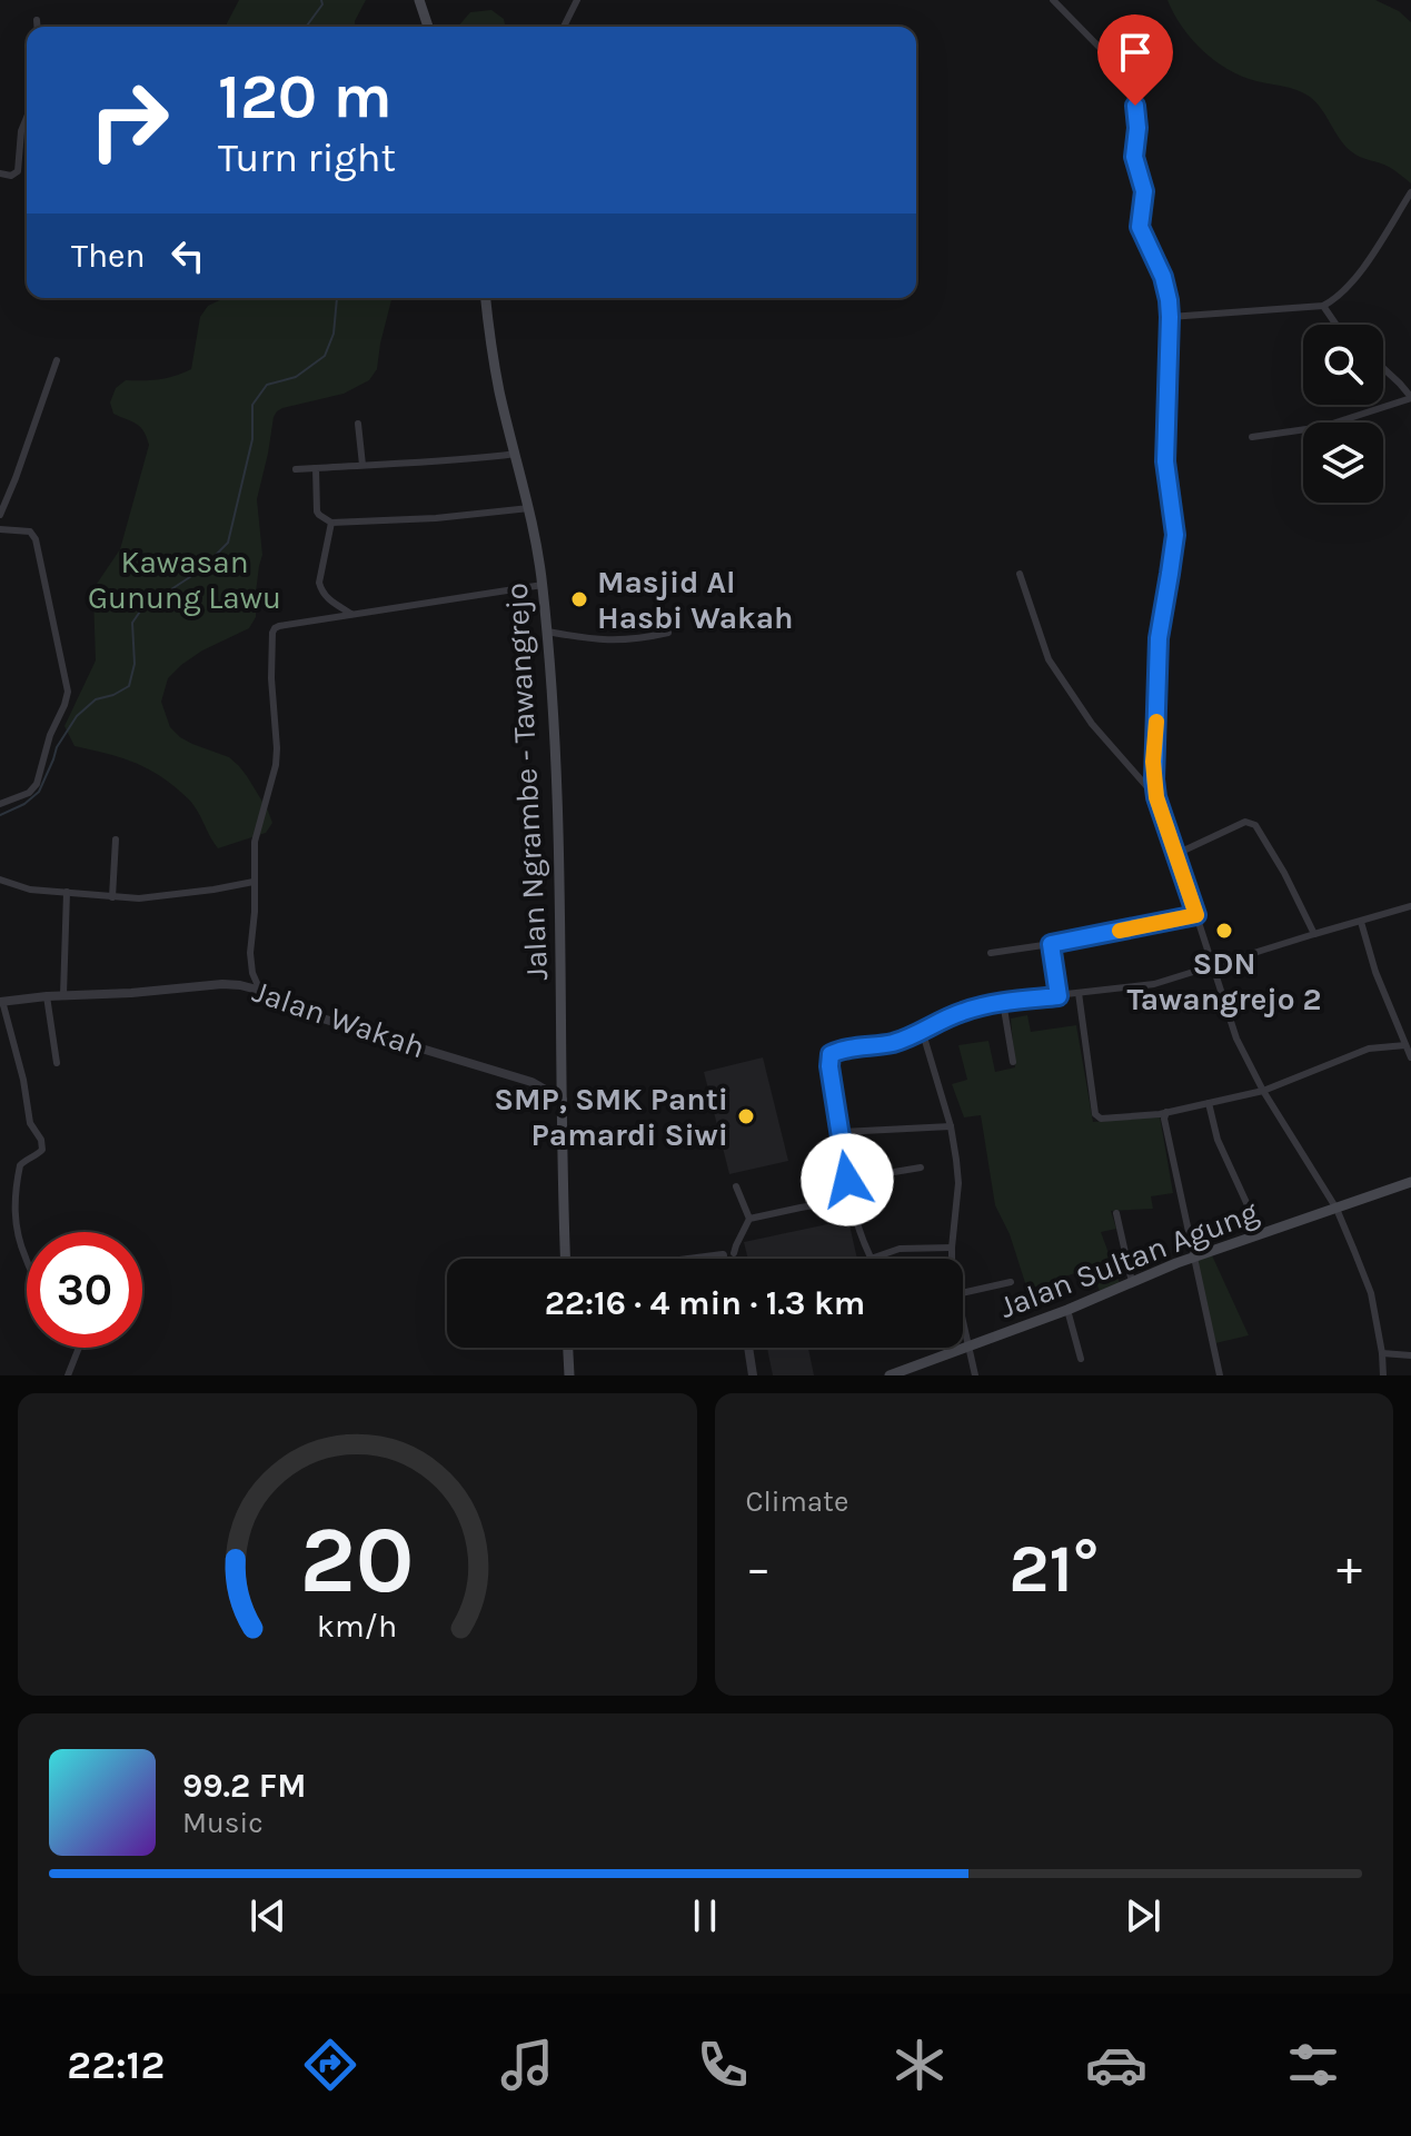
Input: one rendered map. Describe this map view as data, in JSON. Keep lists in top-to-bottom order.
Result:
{
  "streets": {
    "main road": ["Jalan Ngrambe - Tawangrejo", "Jalan Sultan Agung"],
    "street": ["Jalan Wakah"]
  },
  "crossings": [
    ["Jalan Ngrambe - Tawangrejo", "Jalan Wakah"]
  ],
  "parks": ["Kawasan Gunung Lawu"],
  "places": ["Masjid Al Hasbi Wakah", "SDN Tawangrejo 2", "SMP, SMK Panti Pamardi Siwi"],
  "page": {
    "turn": ["120 m", "Turn right"],
    "then": "Then",
    "limit": "30",
    "trip": "22:16 · 4 min · 1.3 km",
    "tile": "Climate",
    "heat": ["−", "21°", "+"],
    "song": ["99.2 FM", "Music"],
    "tabs": "22:12",
    "gauge": ["20", "km/h"]
  }
}
